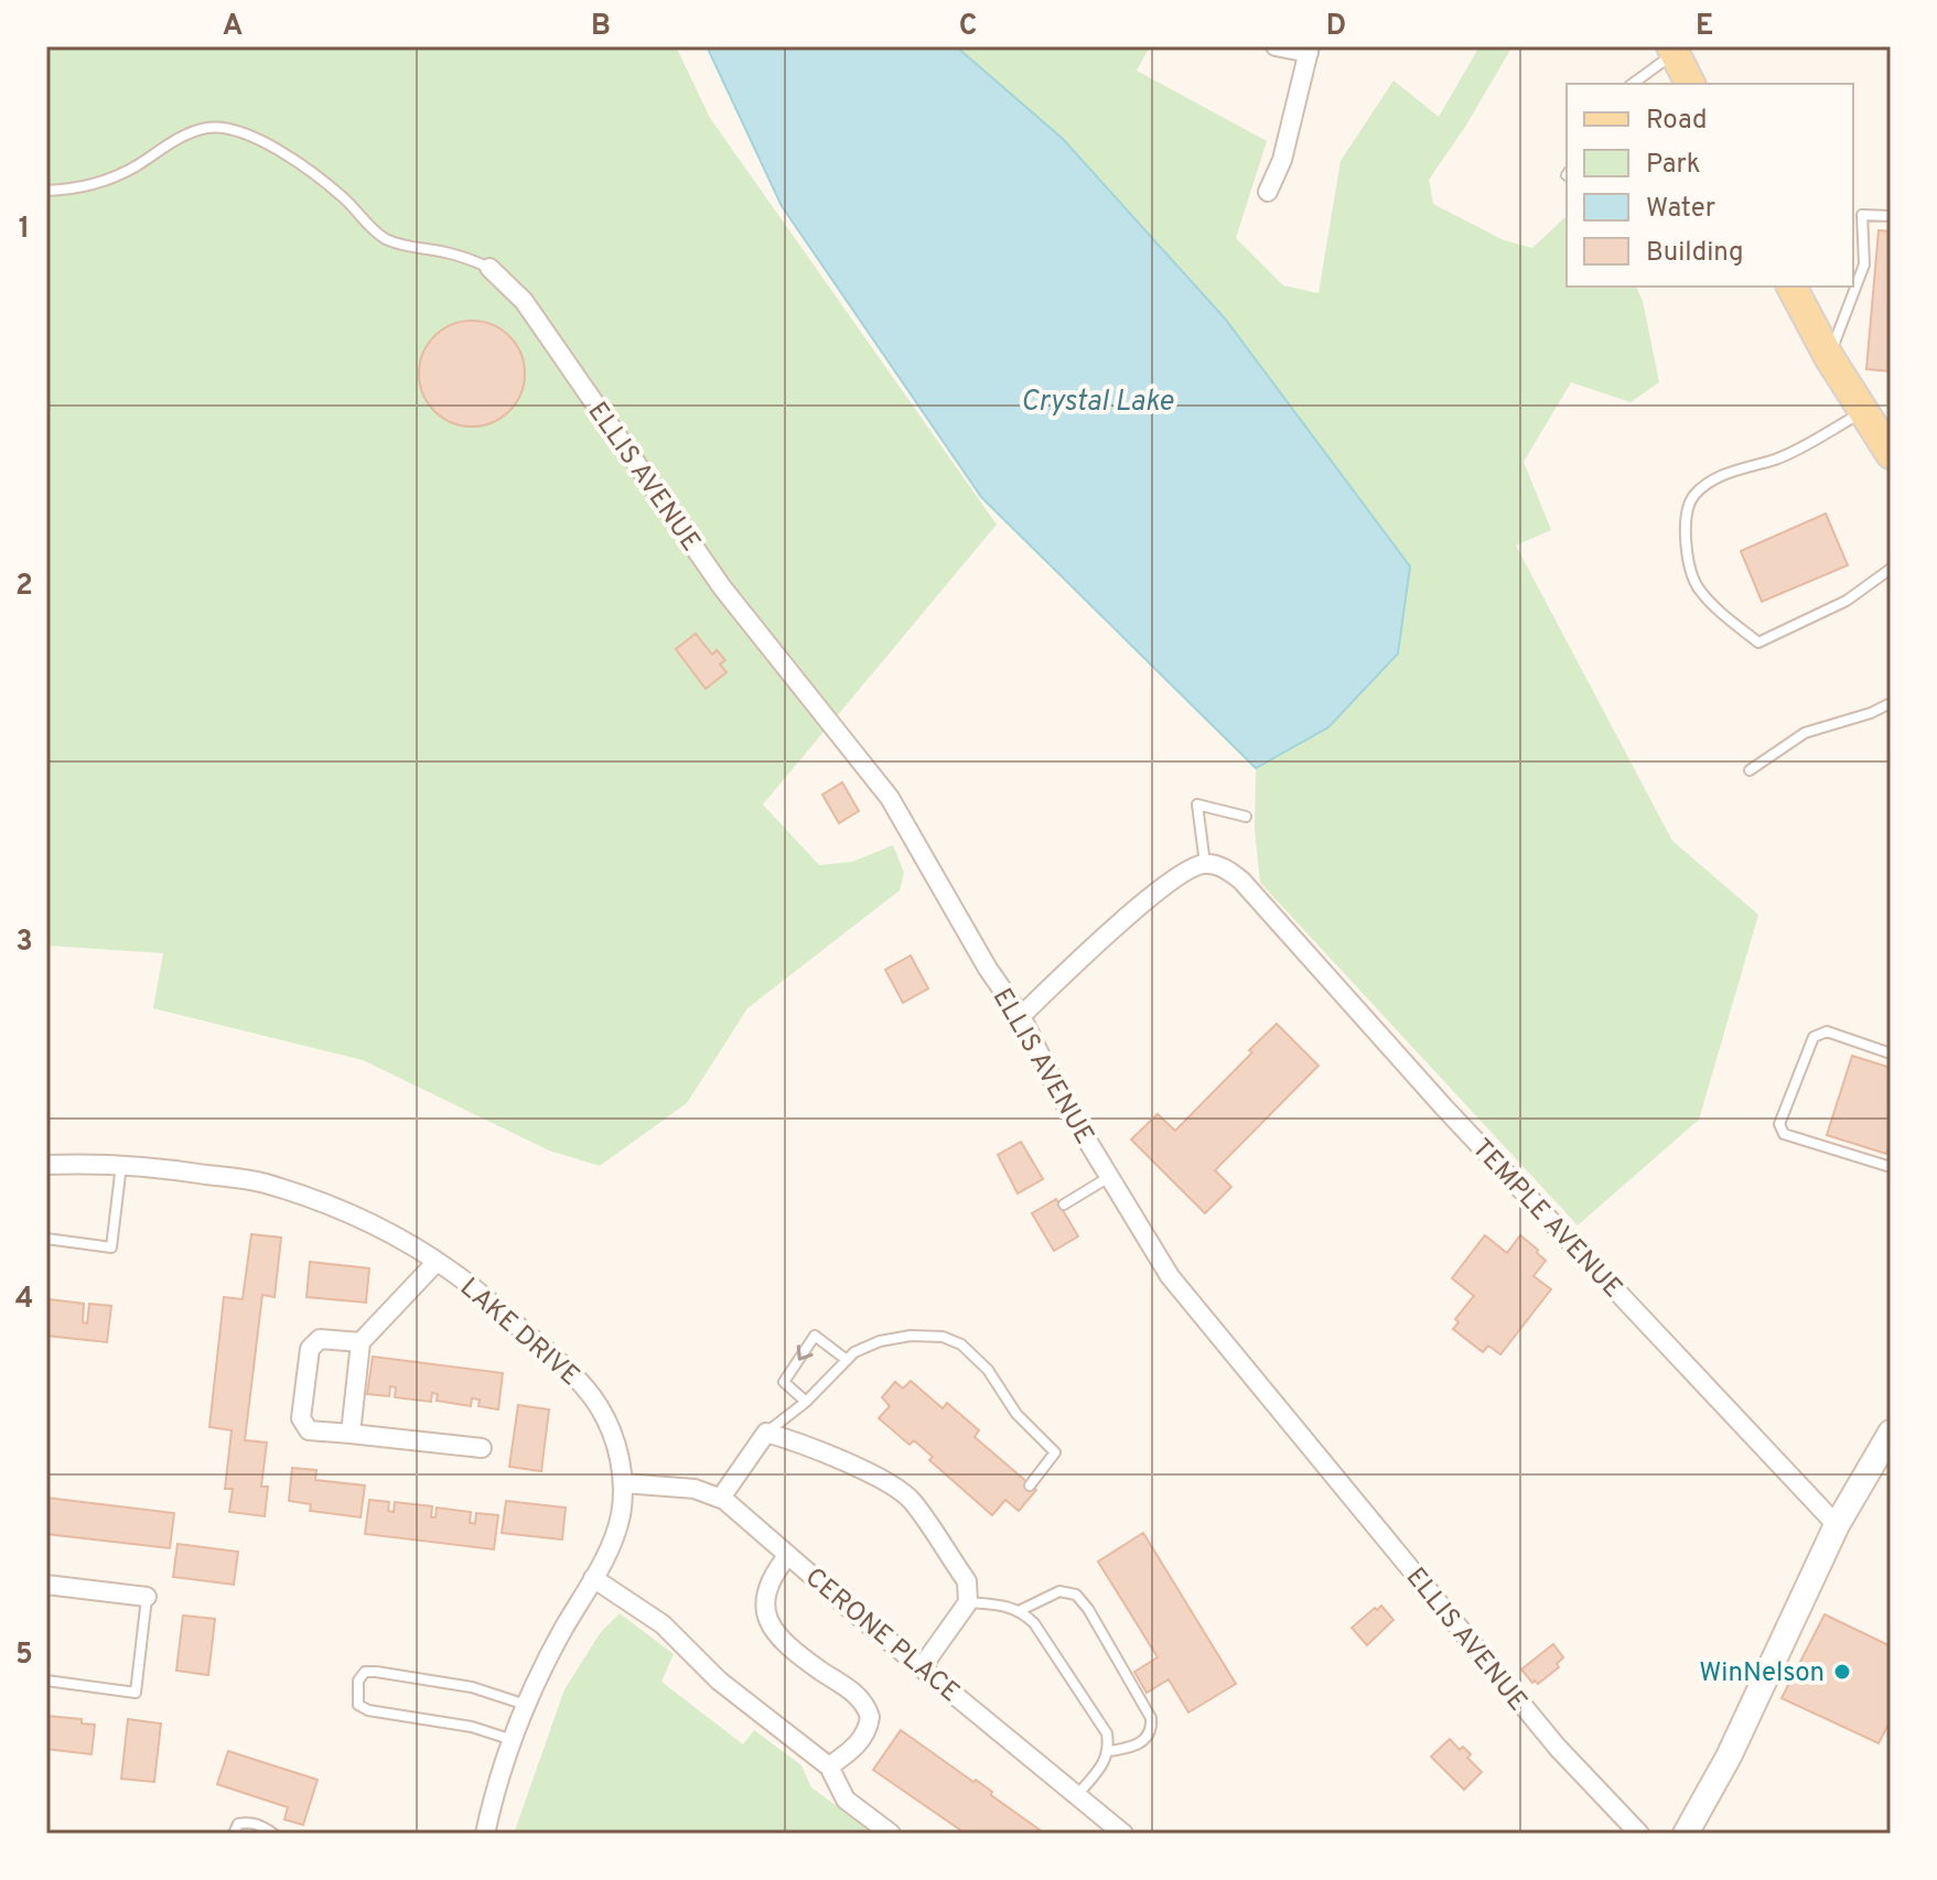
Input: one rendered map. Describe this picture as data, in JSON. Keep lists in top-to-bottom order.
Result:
{
  "streets": {
    "street": [
      "ELLIS AVENUE",
      "TEMPLE AVENUE",
      "LAKE DRIVE",
      "CERONE PLACE"
    ]
  },
  "crossings": [
    ["LAKE DRIVE", "CERONE PLACE"]
  ],
  "water": ["Crystal Lake"],
  "places": ["WinNelson"],
  "legend": [
    "Road",
    "Park",
    "Water",
    "Building"
  ],
  "grid": {
    "columns": [
      "A",
      "B",
      "C",
      "D",
      "E"
    ],
    "rows": [
      "1",
      "2",
      "3",
      "4",
      "5"
    ]
  }
}
